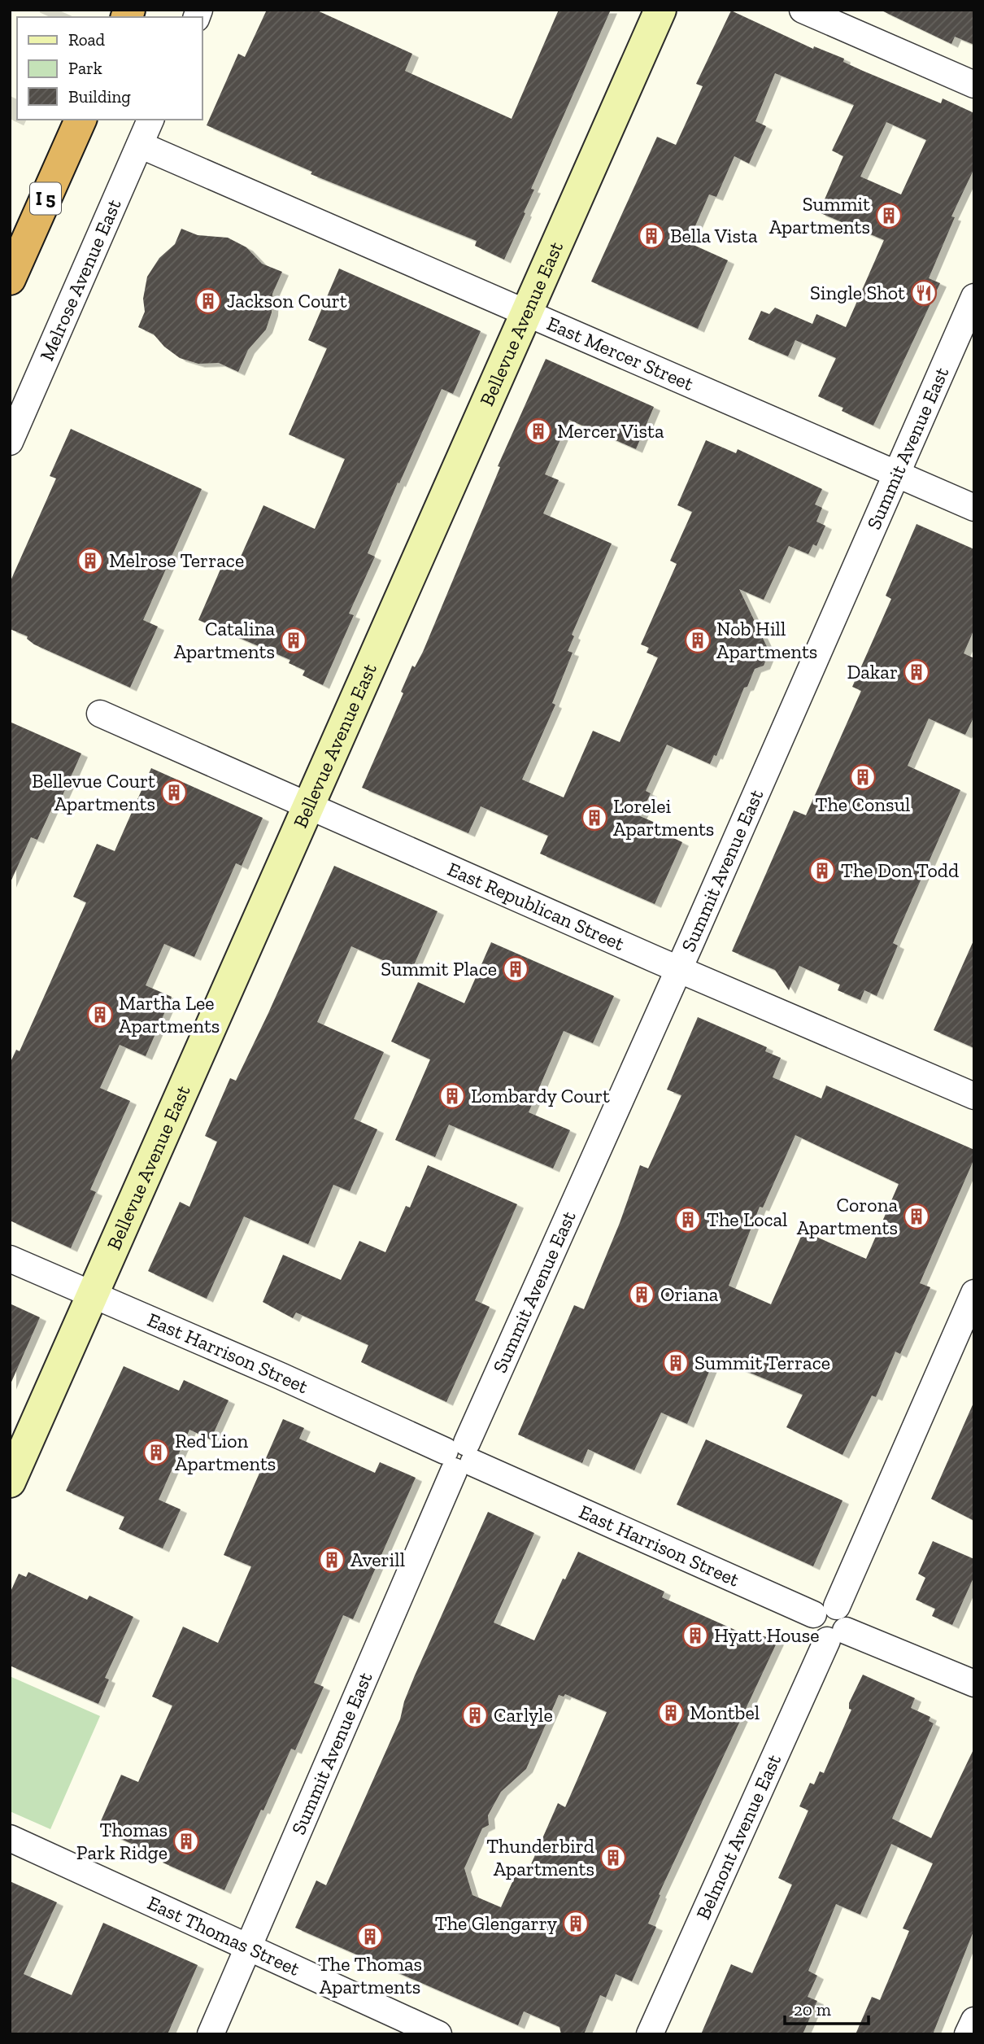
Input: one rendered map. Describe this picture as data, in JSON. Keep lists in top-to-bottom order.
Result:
{
  "streets": {
    "highway": ["I 5"],
    "street": [
      "Melrose Avenue East",
      "Bellevue Avenue East",
      "East Mercer Street",
      "Summit Avenue East",
      "East Republican Street",
      "East Harrison Street",
      "Belmont Avenue East",
      "East Thomas Street"
    ]
  },
  "crossings": [
    ["Melrose Avenue East", "East Mercer Street"],
    ["Bellevue Avenue East", "East Mercer Street"],
    ["Bellevue Avenue East", "East Republican Street"],
    ["Bellevue Avenue East", "East Harrison Street"],
    ["East Mercer Street", "Summit Avenue East"],
    ["Summit Avenue East", "East Republican Street"],
    ["Summit Avenue East", "East Harrison Street"],
    ["Summit Avenue East", "East Thomas Street"],
    ["East Harrison Street", "Belmont Avenue East"]
  ],
  "places": {
    "building": [
      "Summit Apartments",
      "Bella Vista",
      "Jackson Court",
      "Mercer Vista",
      "Melrose Terrace",
      "Catalina Apartments",
      "Nob Hill Apartments",
      "Dakar",
      "The Consul",
      "Bellevue Court Apartments",
      "Lorelei Apartments",
      "The Don Todd",
      "Summit Place",
      "Martha Lee Apartments",
      "Lombardy Court",
      "Corona Apartments",
      "The Local",
      "Oriana",
      "Summit Terrace",
      "Red Lion Apartments",
      "Averill",
      "Hyatt House",
      "Montbel",
      "Carlyle",
      "Thomas Park Ridge",
      "Thunderbird Apartments",
      "The Glengarry",
      "The Thomas Apartments"
    ],
    "restaurant": ["Single Shot"]
  },
  "legend": ["Road", "Park", "Building"],
  "scale_bar": "20 m"
}
